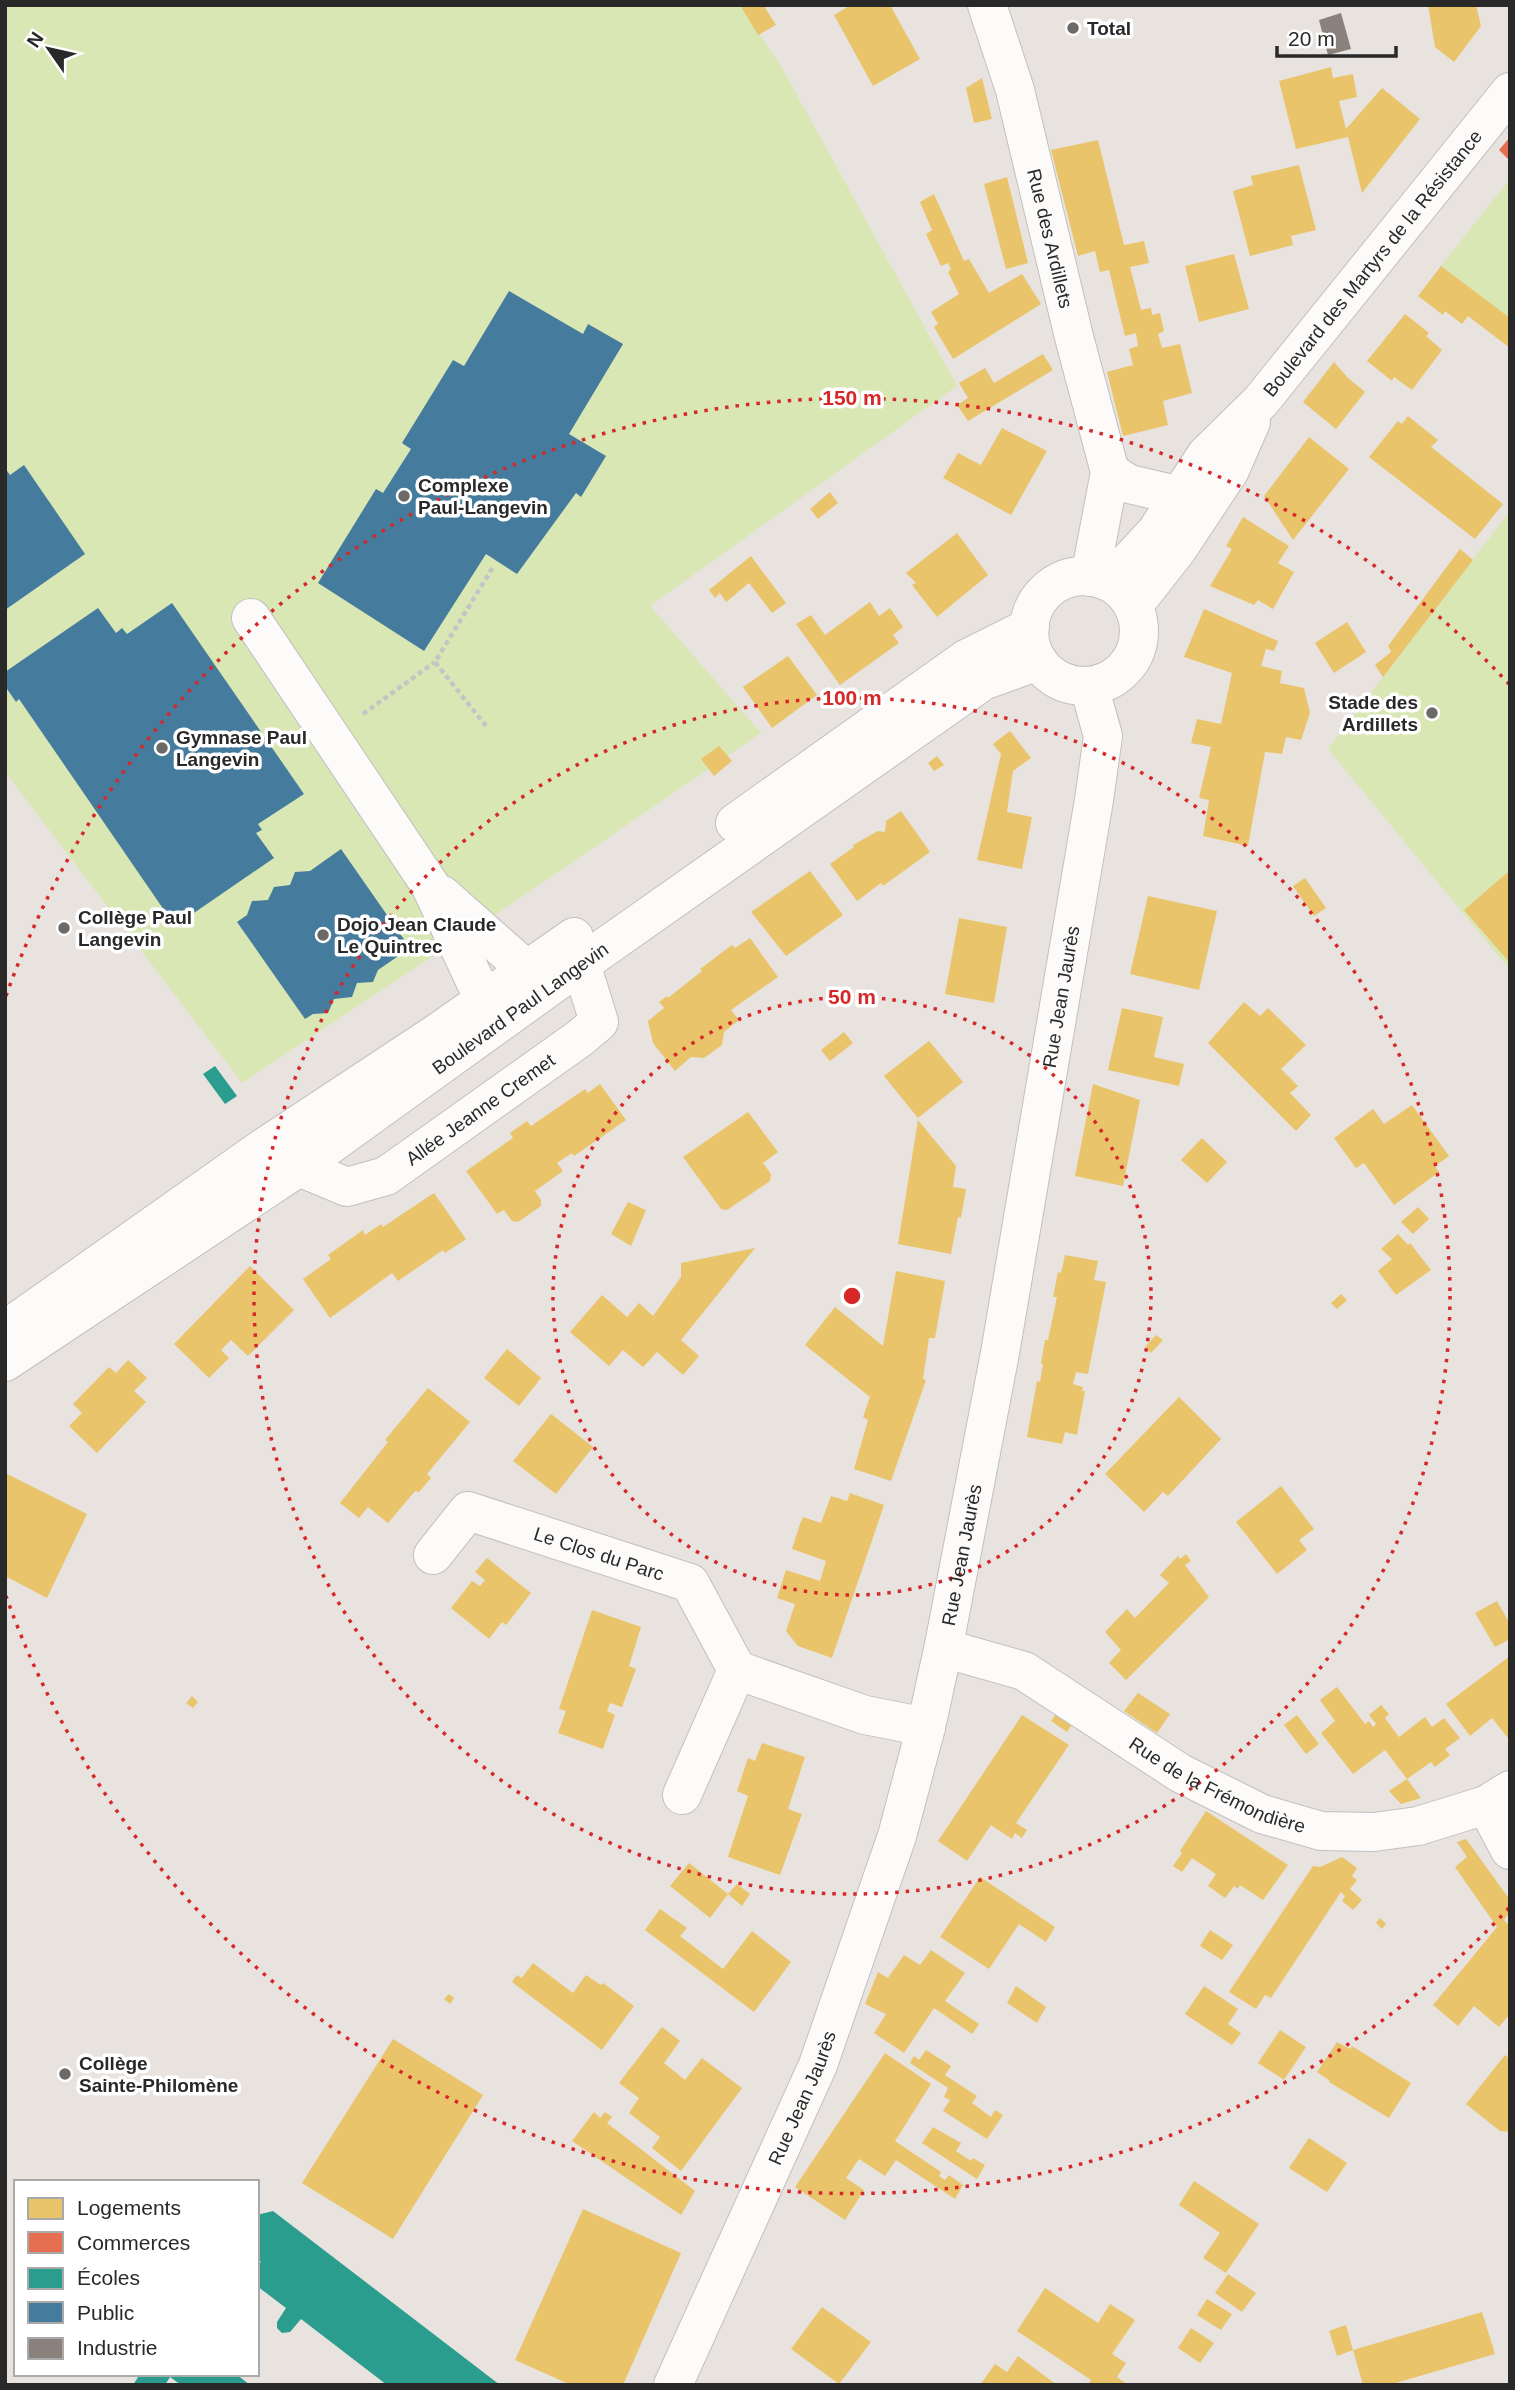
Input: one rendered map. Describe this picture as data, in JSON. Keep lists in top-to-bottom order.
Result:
{
  "streets": {
    "street": [
      "Rue des Ardillets",
      "Boulevard des Martyrs de la Résistance",
      "Rue Jean Jaurès",
      "Boulevard Paul Langevin",
      "Allée Jeanne Cremet",
      "Le Clos du Parc",
      "Rue de la Frémondière"
    ]
  },
  "crossings": [
    ["Rue des Ardillets", "Boulevard des Martyrs de la Résistance"],
    ["Rue des Ardillets", "Rue Jean Jaurès"],
    ["Rue des Ardillets", "Boulevard Paul Langevin"],
    ["Boulevard des Martyrs de la Résistance", "Rue Jean Jaurès"],
    ["Boulevard des Martyrs de la Résistance", "Boulevard Paul Langevin"],
    ["Rue Jean Jaurès", "Boulevard Paul Langevin"],
    ["Rue Jean Jaurès", "Rue de la Frémondière"],
    ["Boulevard Paul Langevin", "Allée Jeanne Cremet"]
  ],
  "places": [
    "Total",
    "Complexe Paul-Langevin",
    "Stade des Ardillets",
    "Gymnase Paul Langevin",
    "Collège Paul Langevin",
    "Dojo Jean Claude Le Quintrec",
    "Collège Sainte-Philomène"
  ],
  "legend": [
    "Logements",
    "Commerces",
    "Écoles",
    "Public",
    "Industrie"
  ],
  "scale_bar": "20 m",
  "north": "top left",
  "rings": ["150 m", "100 m", "50 m"]
}
